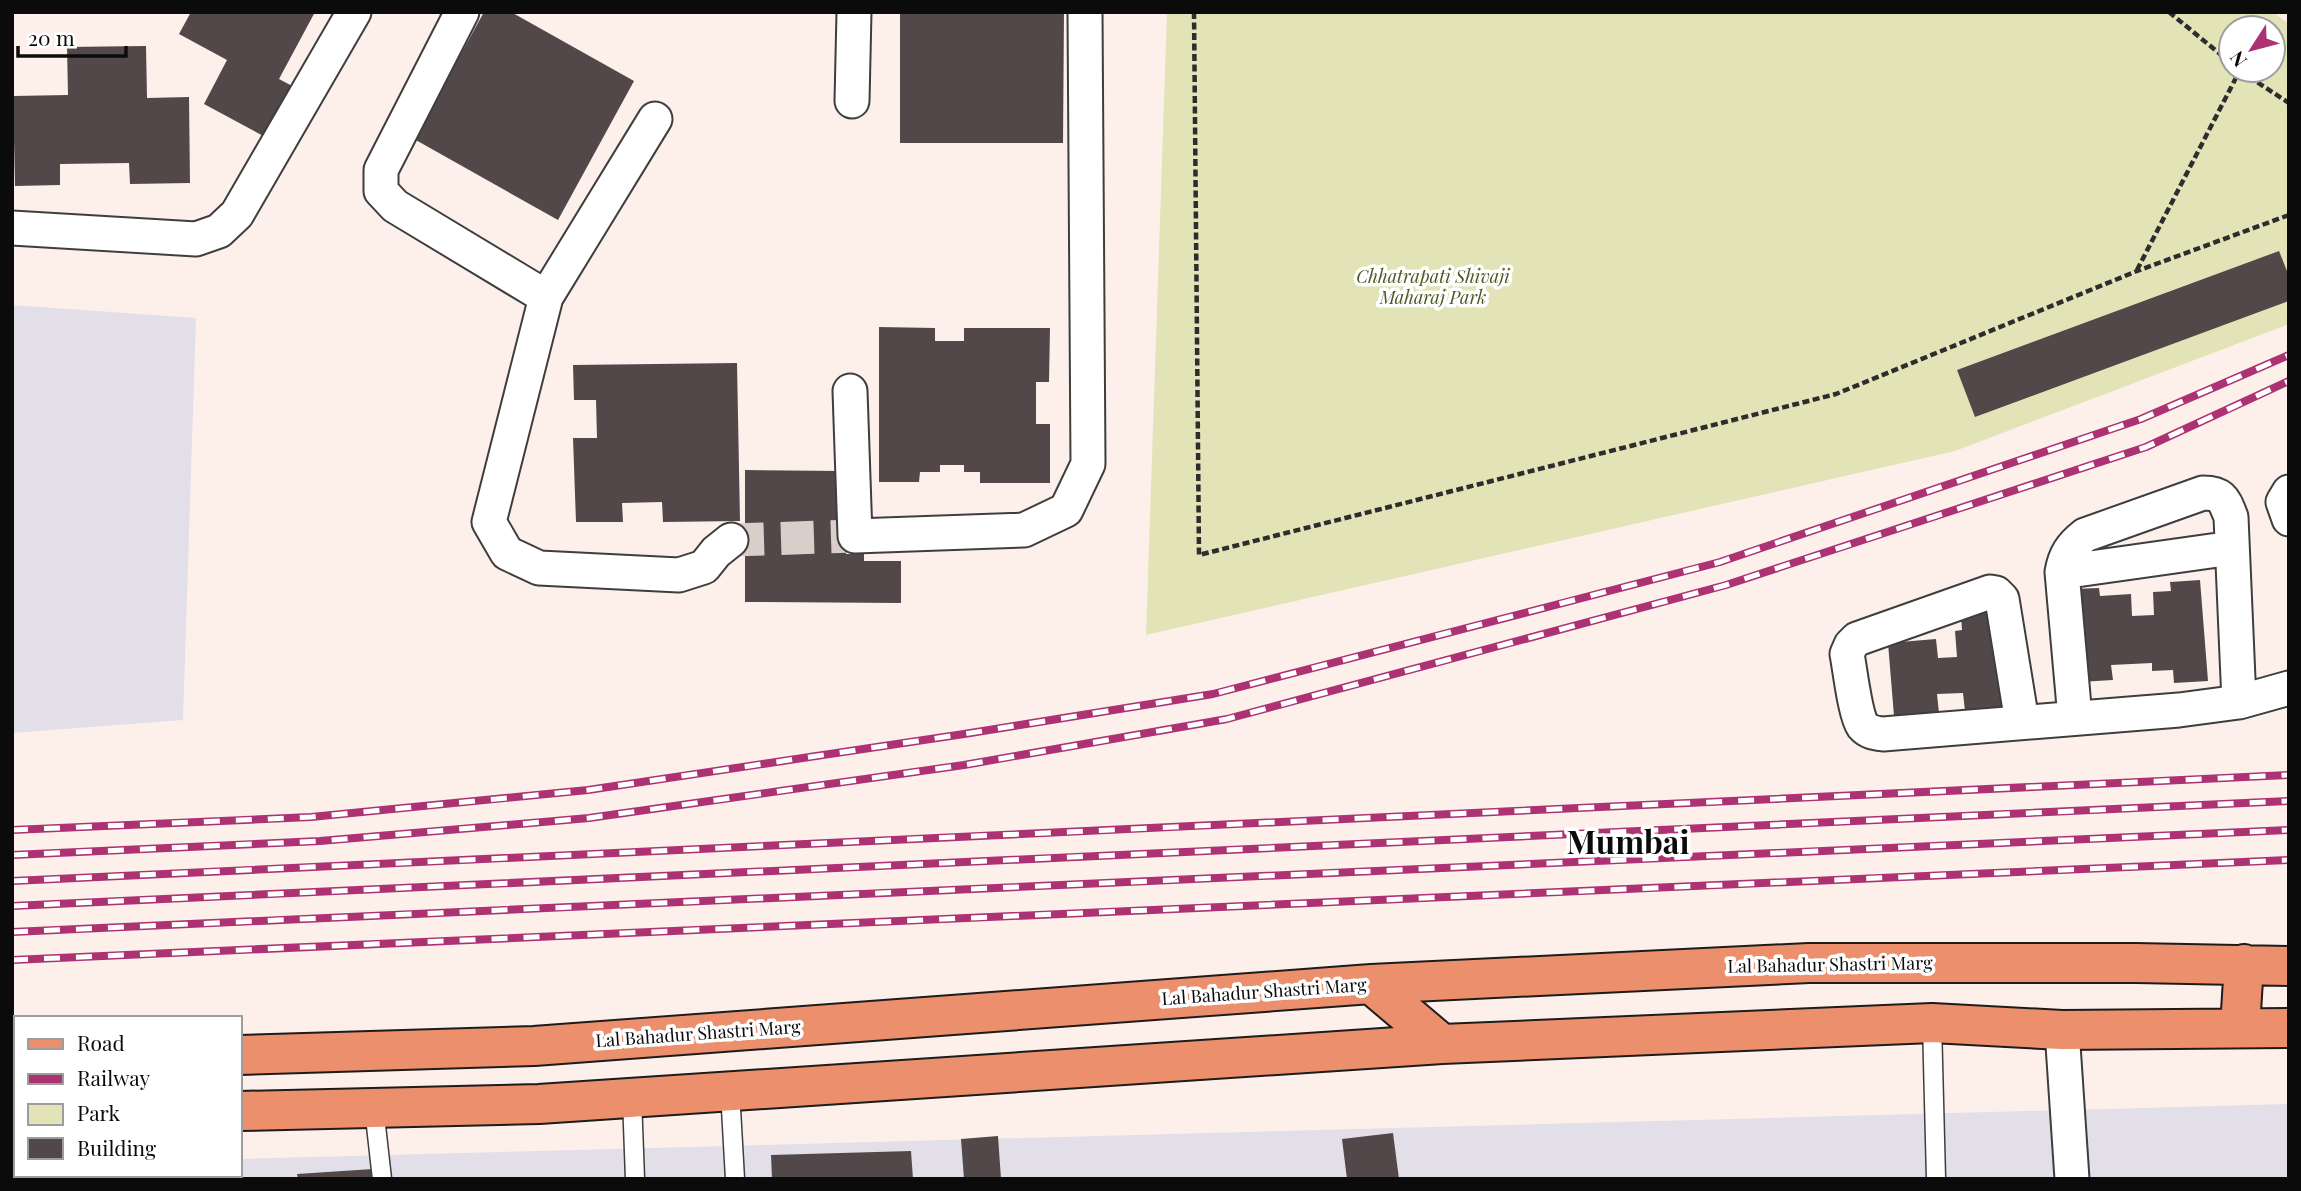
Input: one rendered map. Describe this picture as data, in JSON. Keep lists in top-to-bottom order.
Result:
{
  "streets": {
    "main road": ["Lal Bahadur Shastri Marg"]
  },
  "districts": ["Mumbai"],
  "parks": ["Chhatrapati Shivaji Maharaj Park"],
  "legend": [
    "Road",
    "Railway",
    "Park",
    "Building"
  ],
  "scale_bar": "20 m",
  "north": "bottom left"
}
